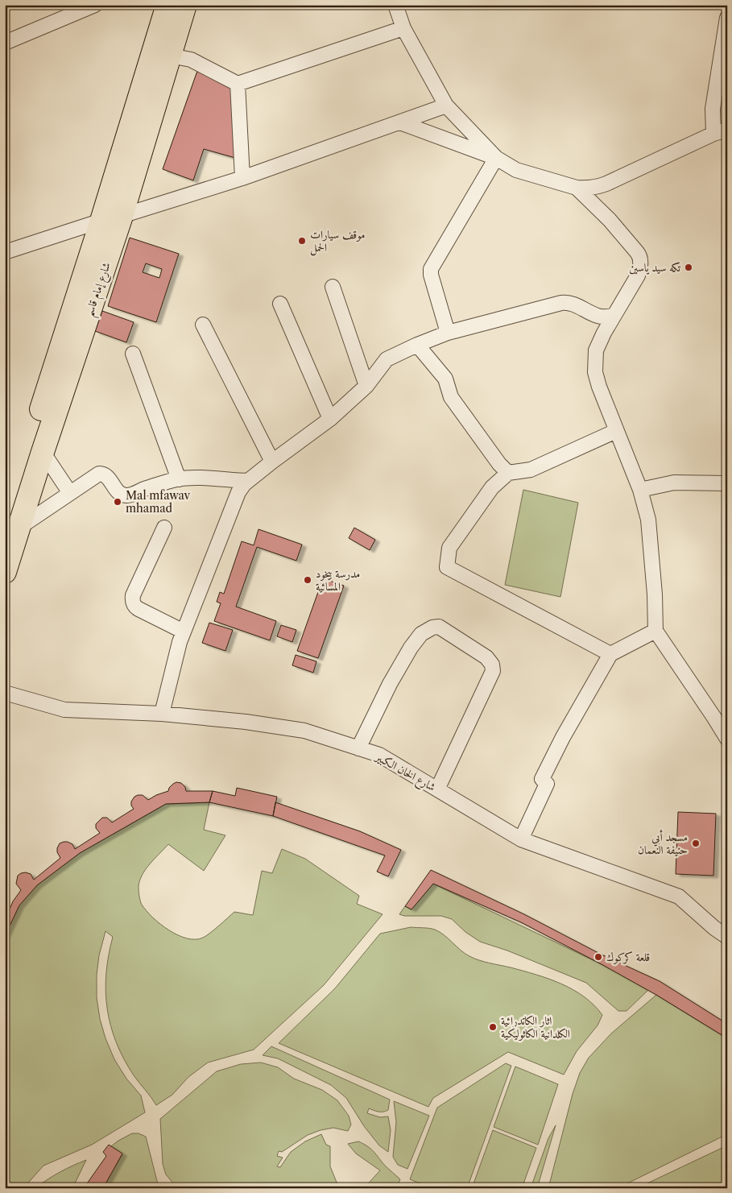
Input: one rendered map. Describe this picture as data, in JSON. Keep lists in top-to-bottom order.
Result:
{
  "streets": {
    "main road": ["شارع إمام قاسم"],
    "street": ["شارع الخان الكبير"]
  },
  "places": [
    "موقف سيارات الحمل",
    "تكه سيد ياسين",
    "Mal mfawav mhamad",
    "مدرسة بيخود المسائية",
    "مسجد أبي حنيفة النعمان",
    "قلعة كركوك",
    "اثار الكاتدرائية الكلدانية الكاثوليكية"
  ]
}
